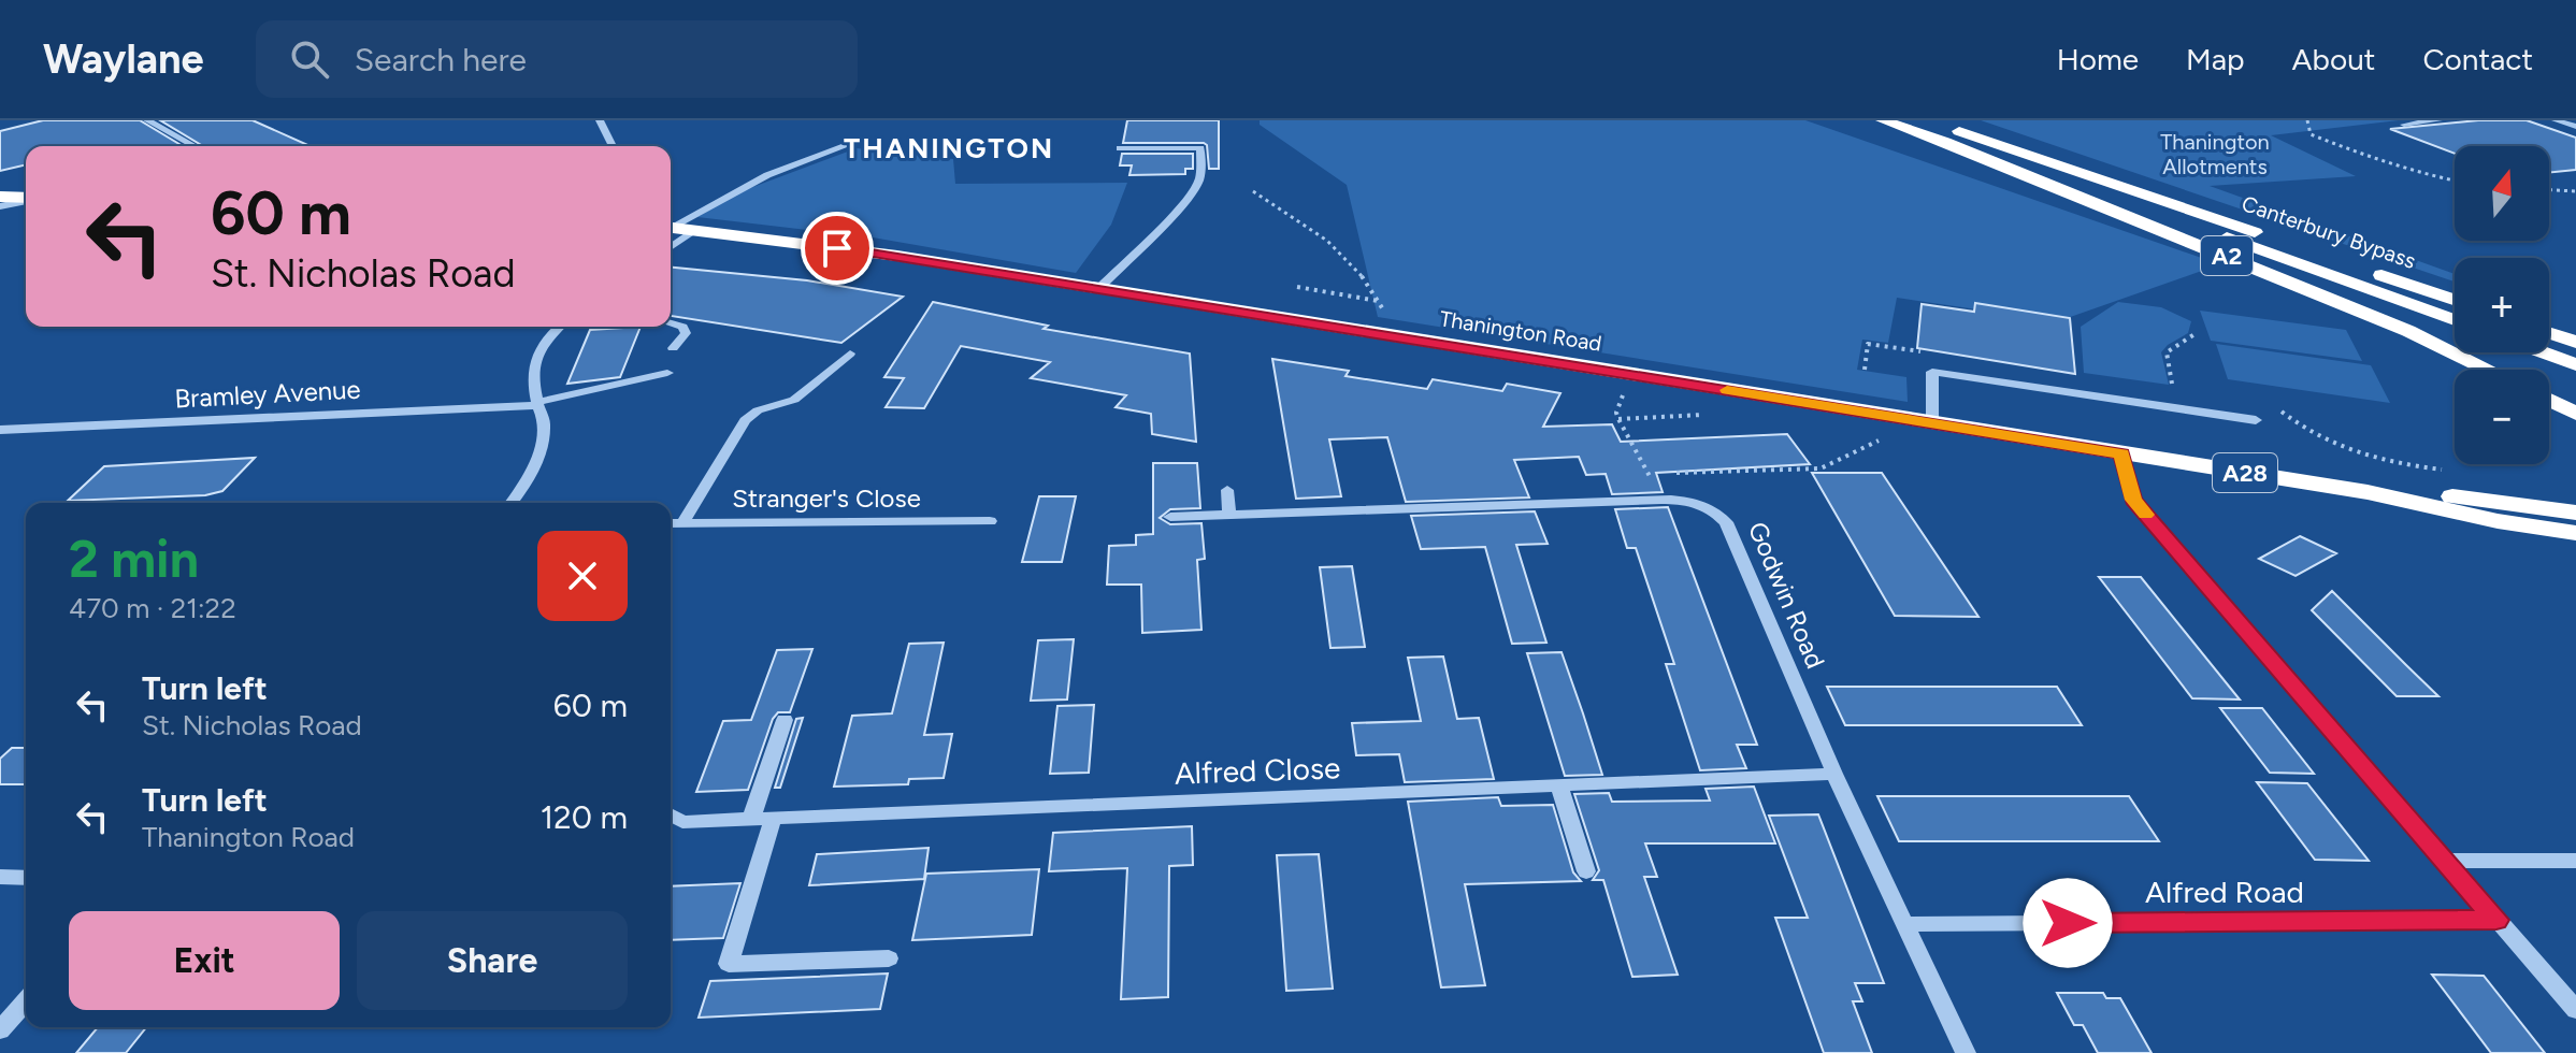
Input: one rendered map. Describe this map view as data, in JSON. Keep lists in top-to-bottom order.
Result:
{
  "streets": {
    "highway": [
      "Canterbury Bypass",
      "A2",
      "Thanington Road",
      "A28"
    ],
    "street": [
      "Bramley Avenue",
      "Stranger's Close",
      "Godwin Road",
      "Alfred Close",
      "Alfred Road"
    ]
  },
  "crossings": [
    ["Canterbury Bypass", "A2"],
    ["Godwin Road", "Alfred Close"],
    ["Godwin Road", "Alfred Road"]
  ],
  "districts": ["THANINGTON"],
  "parks": ["Thanington Allotments"],
  "north": "top",
  "page": {
    "header": "Waylane",
    "search": "Search here",
    "nav": [
      "Home",
      "Map",
      "About",
      "Contact"
    ],
    "map_buttons": ["+", "−"],
    "turn": ["60 m", "St. Nicholas Road"],
    "heading": ["2 min", "470 m · 21:22"],
    "list": [
      {
        "name": "Turn left",
        "note": "St. Nicholas Road",
        "value": "60 m"
      },
      {
        "name": "Turn left",
        "note": "Thanington Road",
        "value": "120 m"
      }
    ],
    "buttons": ["Exit", "Share"]
  }
}
